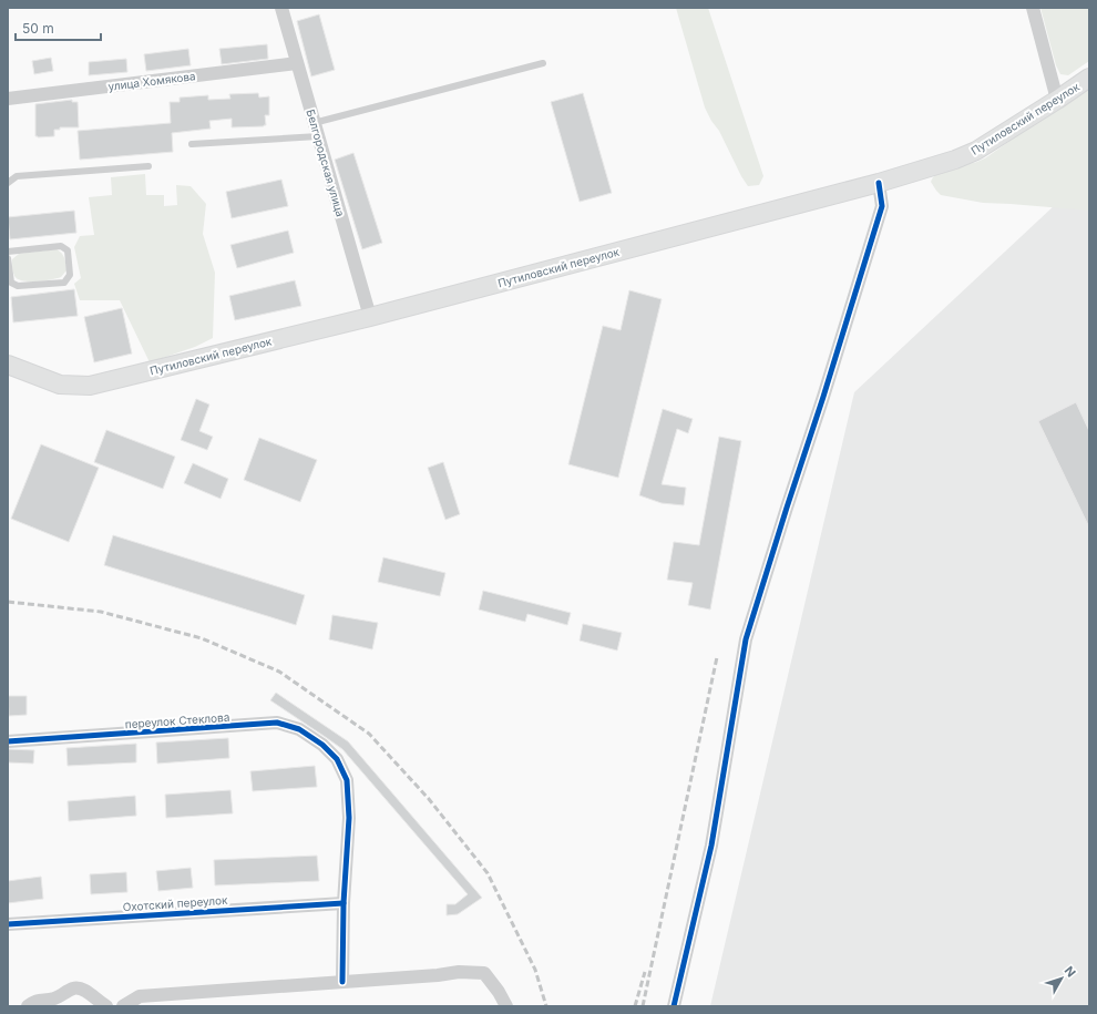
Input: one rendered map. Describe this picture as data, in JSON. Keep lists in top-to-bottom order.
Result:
{
  "streets": {
    "main road": ["Путиловский переулок"],
    "street": [
      "улица Хомякова",
      "Белгородская улица",
      "переулок Стеклова",
      "Охотский переулок"
    ]
  },
  "crossings": [
    ["улица Хомякова", "Белгородская улица"],
    ["Путиловский переулок", "Белгородская улица"],
    ["переулок Стеклова", "Охотский переулок"]
  ],
  "scale_bar": "50 m",
  "north": "top right"
}
